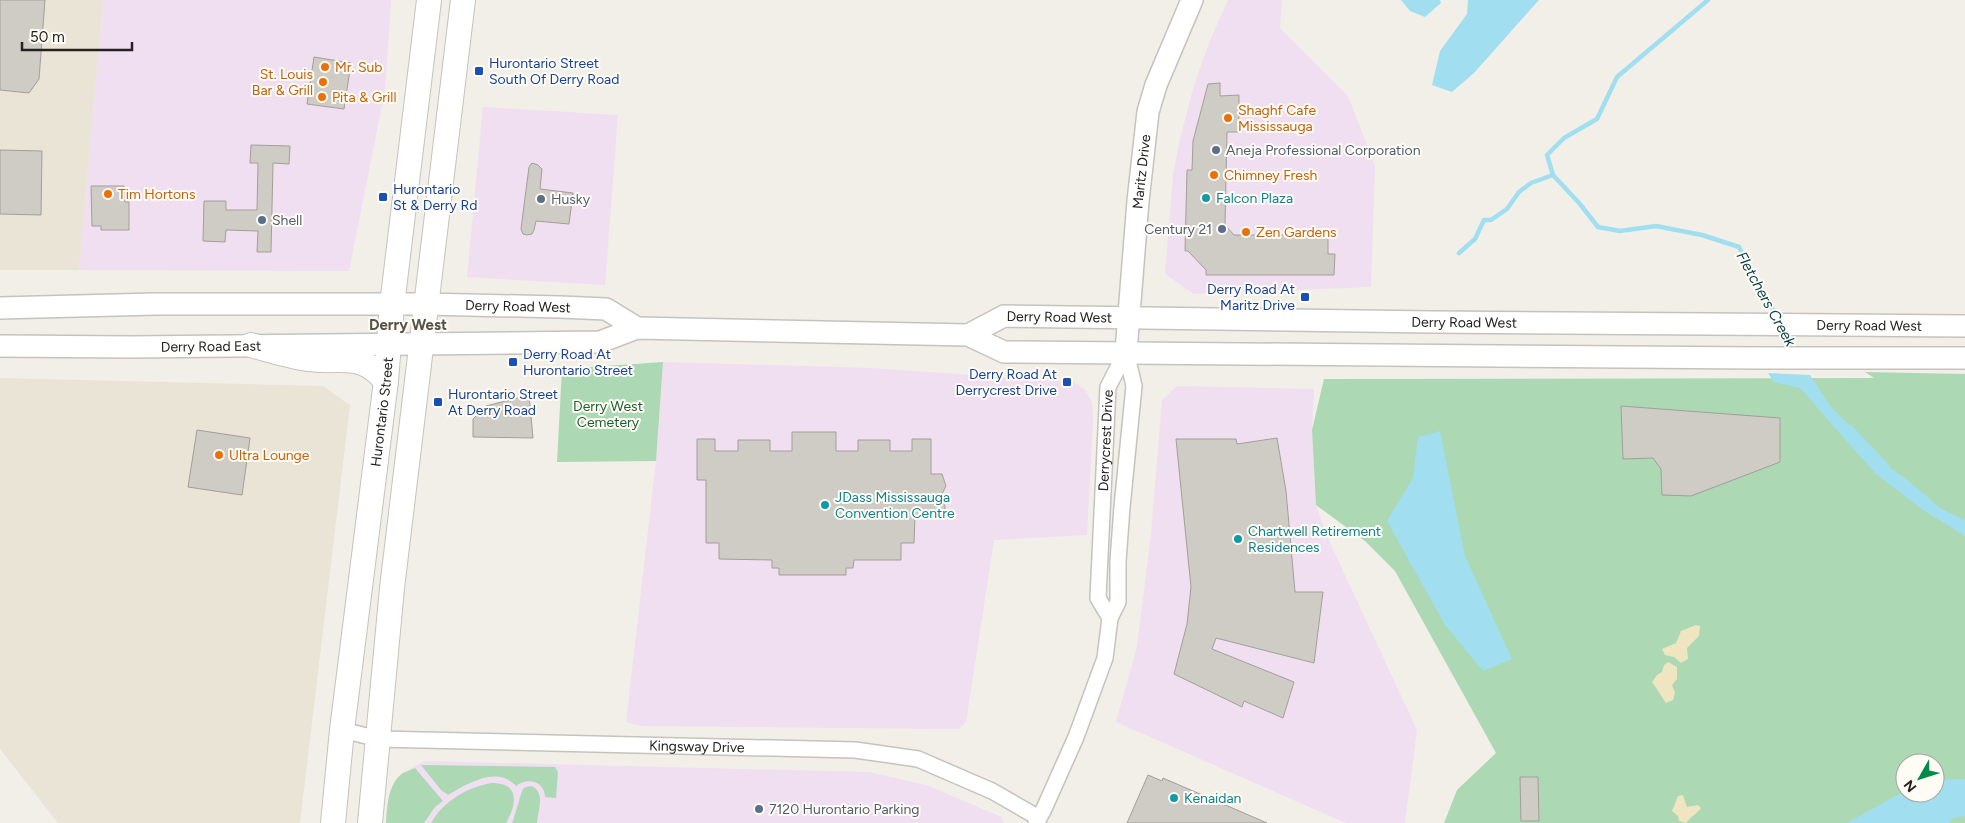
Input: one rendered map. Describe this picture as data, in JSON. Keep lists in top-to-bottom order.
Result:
{
  "streets": {
    "main road": [
      "Maritz Drive",
      "Derry Road West",
      "Derry Road East",
      "Hurontario Street"
    ],
    "street": ["Derrycrest Drive", "Kingsway Drive"]
  },
  "crossings": [
    ["Maritz Drive", "Derry Road West"],
    ["Maritz Drive", "Derrycrest Drive"],
    ["Derry Road West", "Derry Road East"],
    ["Derry Road West", "Hurontario Street"],
    ["Derry Road West", "Derrycrest Drive"],
    ["Derry Road East", "Hurontario Street"],
    ["Hurontario Street", "Kingsway Drive"],
    ["Derrycrest Drive", "Kingsway Drive"]
  ],
  "districts": ["Derry West"],
  "water": ["Fletchers Creek"],
  "parks": ["Derry West Cemetery"],
  "places": {
    "other": [
      "Mr. Sub",
      "St. Louis Bar & Grill",
      "Pita & Grill",
      "Shaghf Cafe Mississauga",
      "Aneja Professional Corporation",
      "Chimney Fresh",
      "Tim Hortons",
      "Falcon Plaza",
      "Husky",
      "Shell",
      "Century 21",
      "Zen Gardens",
      "Ultra Lounge",
      "JDass Mississauga Convention Centre",
      "Chartwell Retirement Residences",
      "Kenaidan",
      "7120 Hurontario Parking"
    ],
    "transit": [
      "Hurontario Street South Of Derry Road",
      "Hurontario St & Derry Rd",
      "Derry Road At Maritz Drive",
      "Derry Road At Hurontario Street",
      "Derry Road At Derrycrest Drive",
      "Hurontario Street At Derry Road"
    ]
  },
  "scale_bar": "50 m",
  "north": "bottom left"
}
